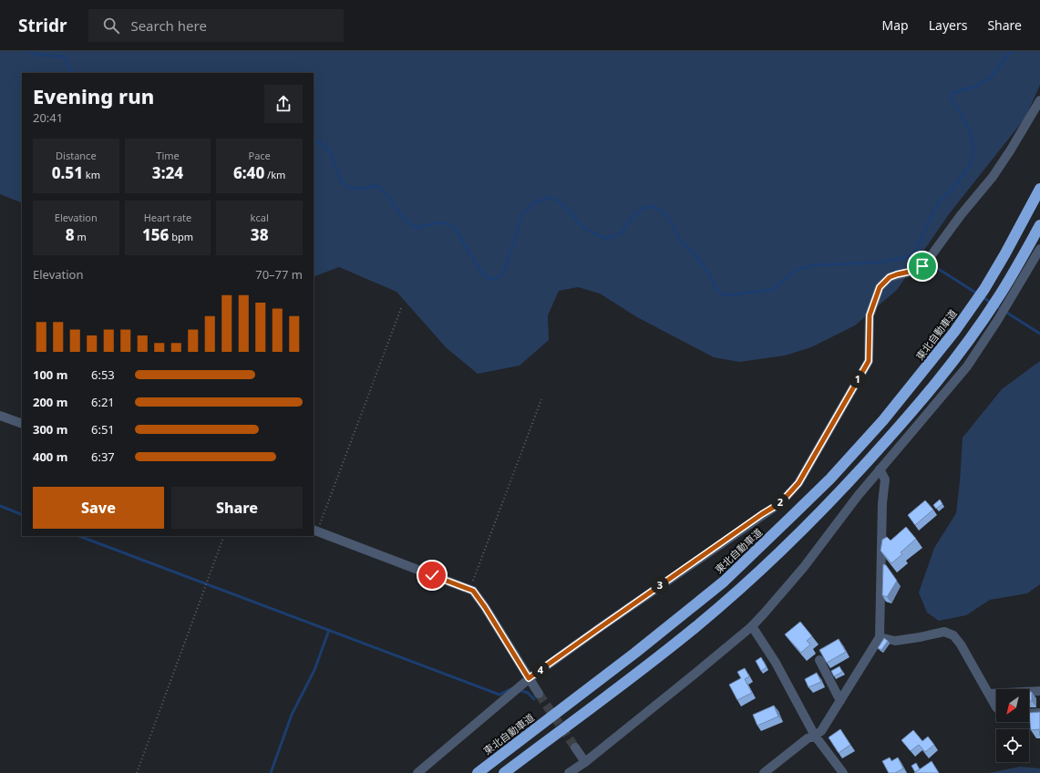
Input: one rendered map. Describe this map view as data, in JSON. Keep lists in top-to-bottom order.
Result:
{
  "streets": {
    "highway": ["東北自動車道"]
  },
  "north": "bottom left",
  "page": {
    "header": "Stridr",
    "search": "Search here",
    "nav": ["Map", "Layers", "Share"],
    "heading": ["Evening run", "20:41"],
    "stats": [
      ["Distance", "0.51 km"],
      ["Time", "3:24"],
      ["Pace", "6:40 /km"],
      ["Elevation", "8 m"],
      ["Heart rate", "156 bpm"],
      ["kcal", "38"]
    ],
    "chart": ["Elevation", "70–77 m"],
    "list": [
      {
        "name": "100 m",
        "note": "6:53"
      },
      {
        "name": "200 m",
        "note": "6:21"
      },
      {
        "name": "300 m",
        "note": "6:51"
      },
      {
        "name": "400 m",
        "note": "6:37"
      }
    ],
    "pins": [
      "1",
      "2",
      "3",
      "4"
    ],
    "buttons": ["Save", "Share"]
  }
}
